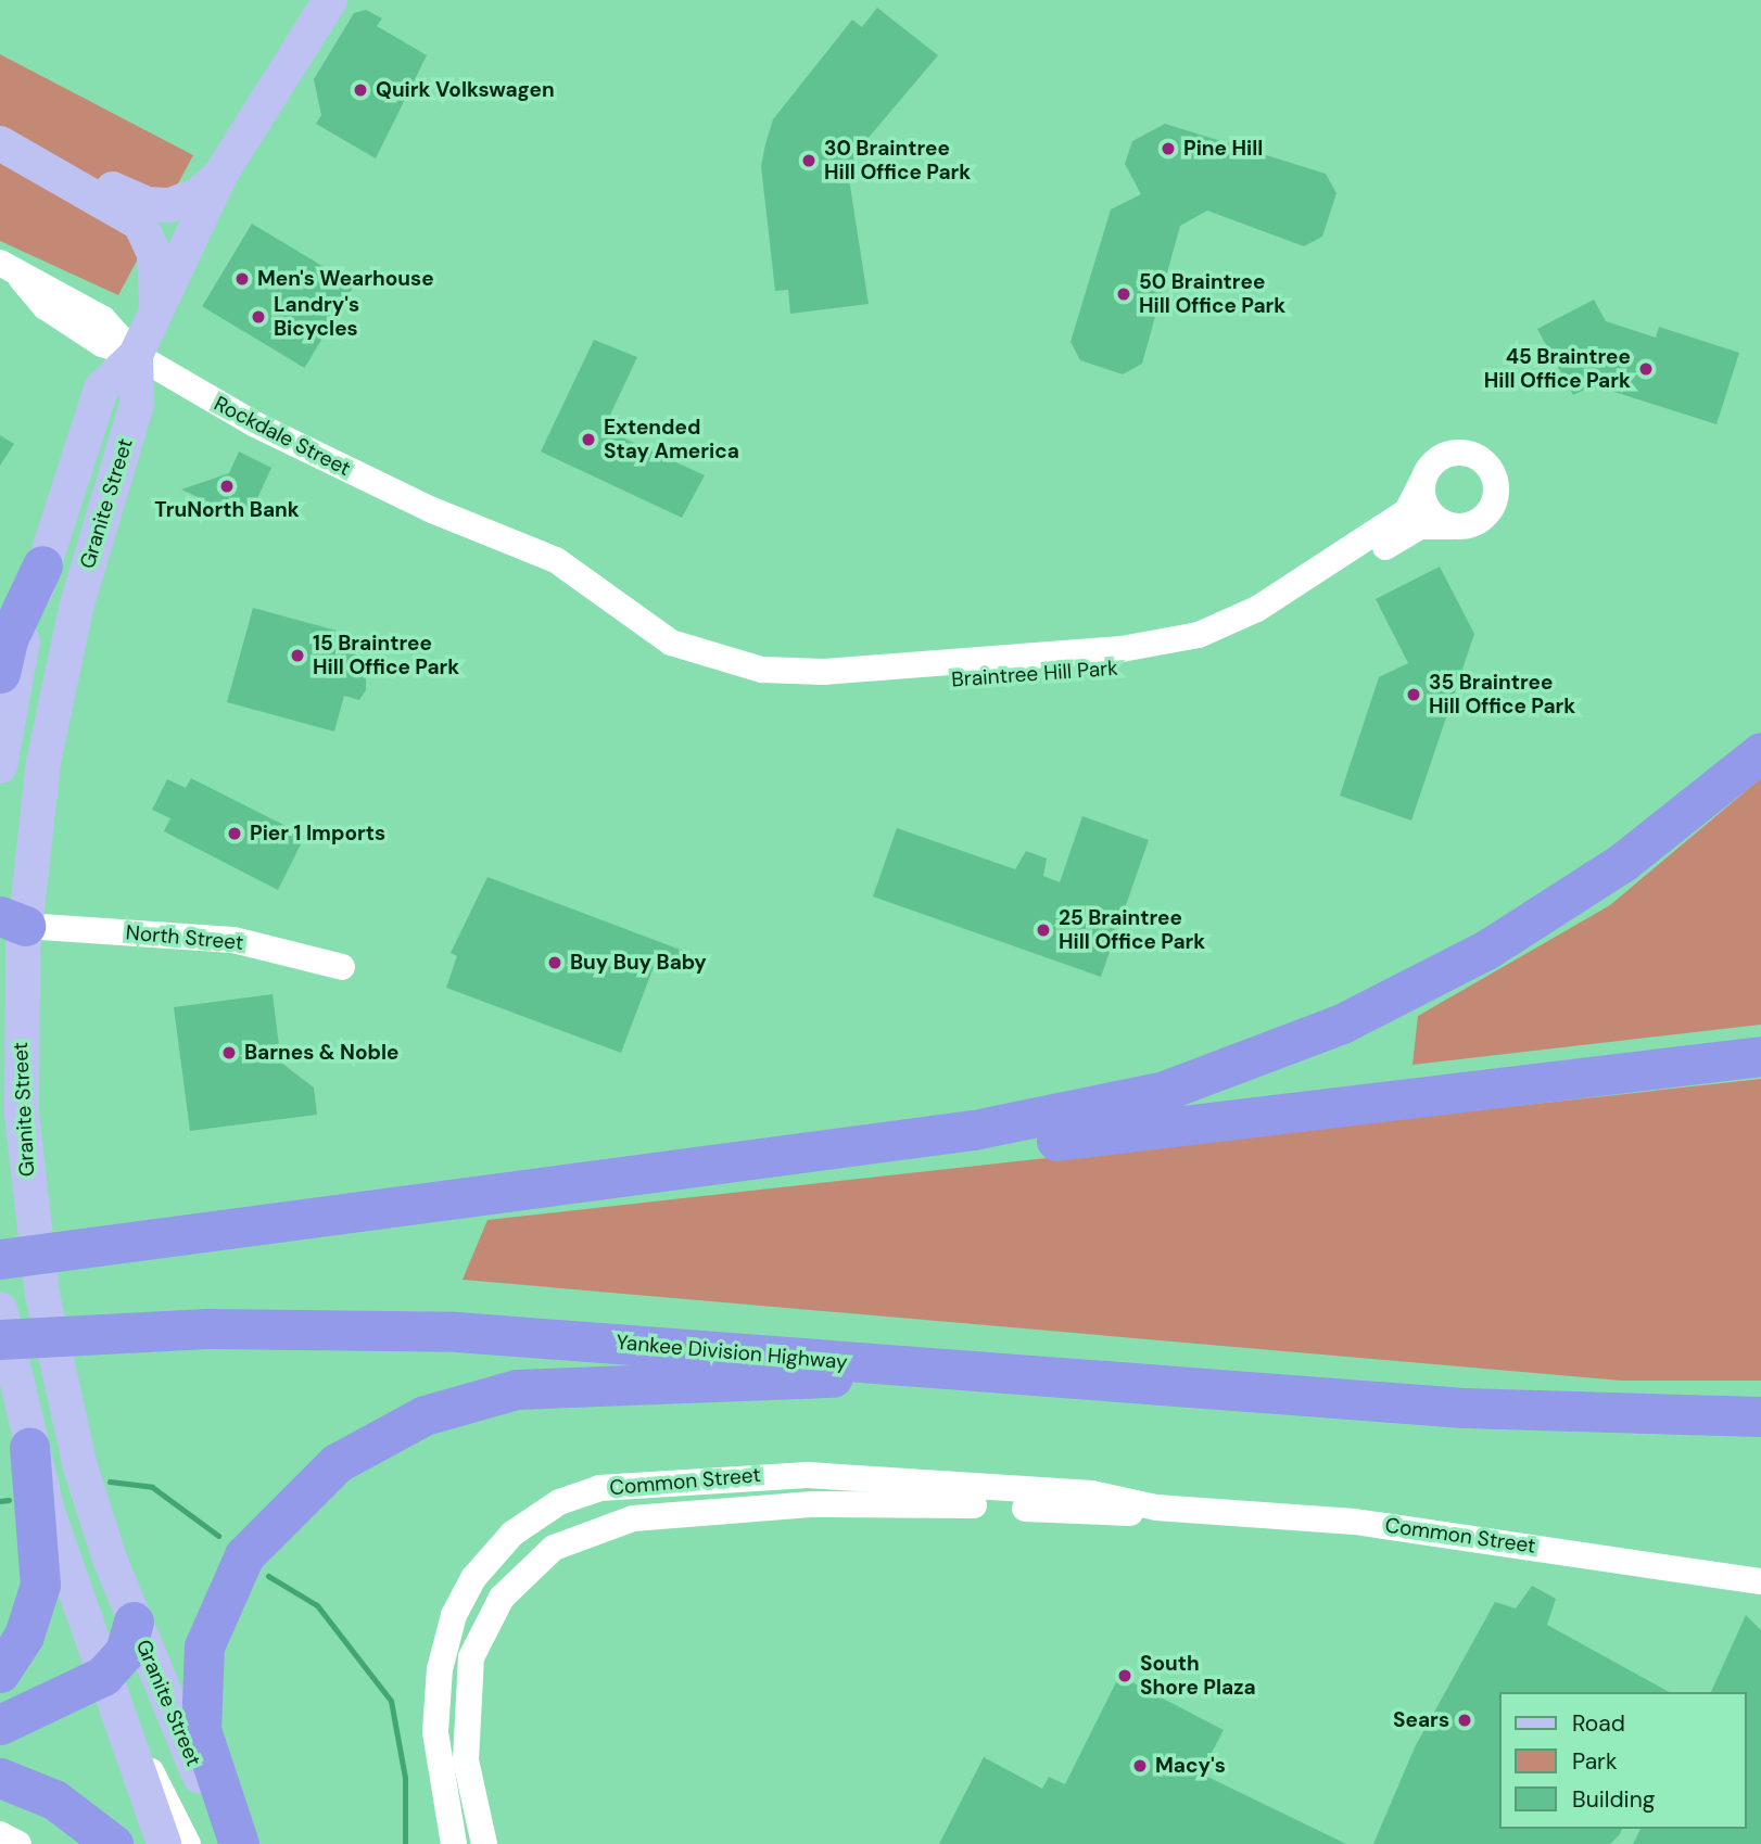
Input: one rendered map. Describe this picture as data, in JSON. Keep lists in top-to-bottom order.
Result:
{
  "streets": {
    "highway": ["Yankee Division Highway"],
    "main road": ["Granite Street"],
    "street": [
      "Rockdale Street",
      "Braintree Hill Park",
      "North Street",
      "Common Street"
    ]
  },
  "crossings": [
    ["Rockdale Street", "Granite Street"],
    ["Rockdale Street", "Braintree Hill Park"],
    ["Granite Street", "North Street"]
  ],
  "places": [
    "Quirk Volkswagen",
    "Pine Hill",
    "30 Braintree Hill Office Park",
    "Men's Wearhouse",
    "50 Braintree Hill Office Park",
    "Landry's Bicycles",
    "45 Braintree Hill Office Park",
    "Extended Stay America",
    "TruNorth Bank",
    "15 Braintree Hill Office Park",
    "35 Braintree Hill Office Park",
    "Pier 1 Imports",
    "25 Braintree Hill Office Park",
    "Buy Buy Baby",
    "Barnes & Noble",
    "South Shore Plaza",
    "Sears",
    "Macy's"
  ],
  "legend": ["Road", "Park", "Building"]
}
